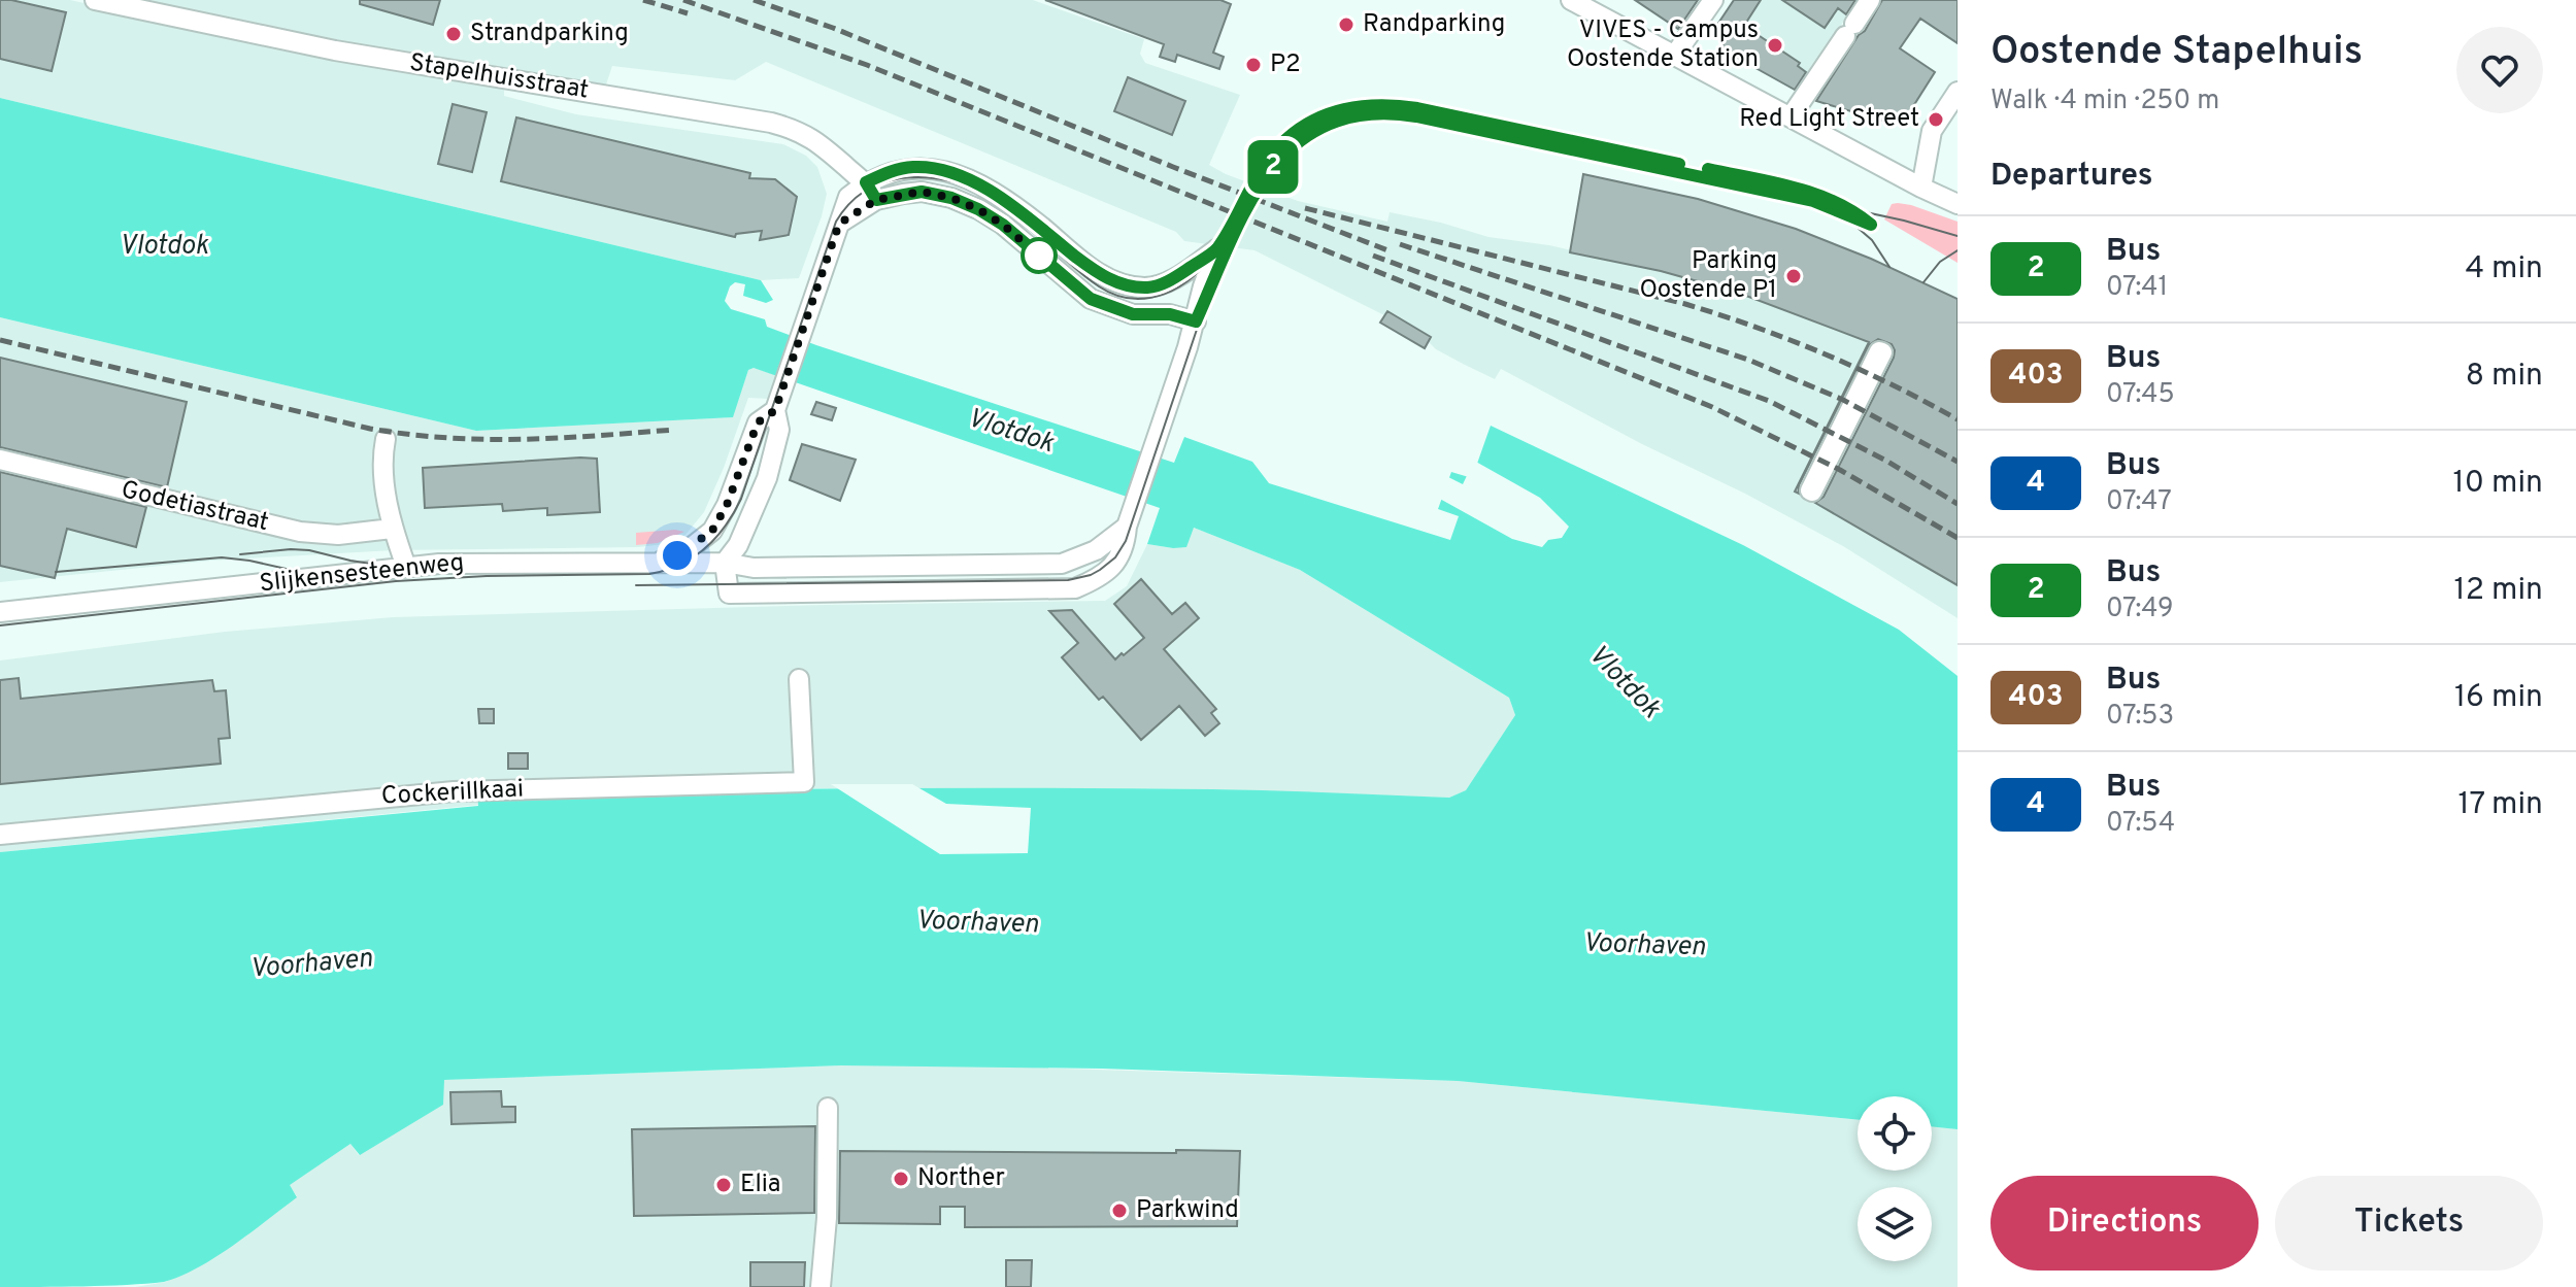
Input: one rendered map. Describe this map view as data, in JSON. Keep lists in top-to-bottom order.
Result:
{
  "streets": {
    "street": [
      "Stapelhuisstraat",
      "Godetiastraat",
      "Slijkensesteenweg",
      "Cockerillkaai"
    ]
  },
  "water": ["Vlotdok", "Voorhaven"],
  "places": [
    "Randparking",
    "Strandparking",
    "VIVES - Campus Oostende Station",
    "P2",
    "Red Light Street",
    "Parking Oostende P1",
    "Norther",
    "Elia",
    "Parkwind"
  ],
  "lines": ["bus line 2"],
  "page": {
    "on_map": "2",
    "heading": [
      ["Oostende Stapelhuis", "Walk · 4 min · 250 m"],
      "Departures"
    ],
    "list": [
      {
        "mark": "2",
        "name": "Bus",
        "note": "07:41",
        "value": "4 min"
      },
      {
        "mark": "403",
        "name": "Bus",
        "note": "07:45",
        "value": "8 min"
      },
      {
        "mark": "4",
        "name": "Bus",
        "note": "07:47",
        "value": "10 min"
      },
      {
        "mark": "2",
        "name": "Bus",
        "note": "07:49",
        "value": "12 min"
      },
      {
        "mark": "403",
        "name": "Bus",
        "note": "07:53",
        "value": "16 min"
      },
      {
        "mark": "4",
        "name": "Bus",
        "note": "07:54",
        "value": "17 min"
      }
    ],
    "buttons": ["Directions", "Tickets"]
  }
}
